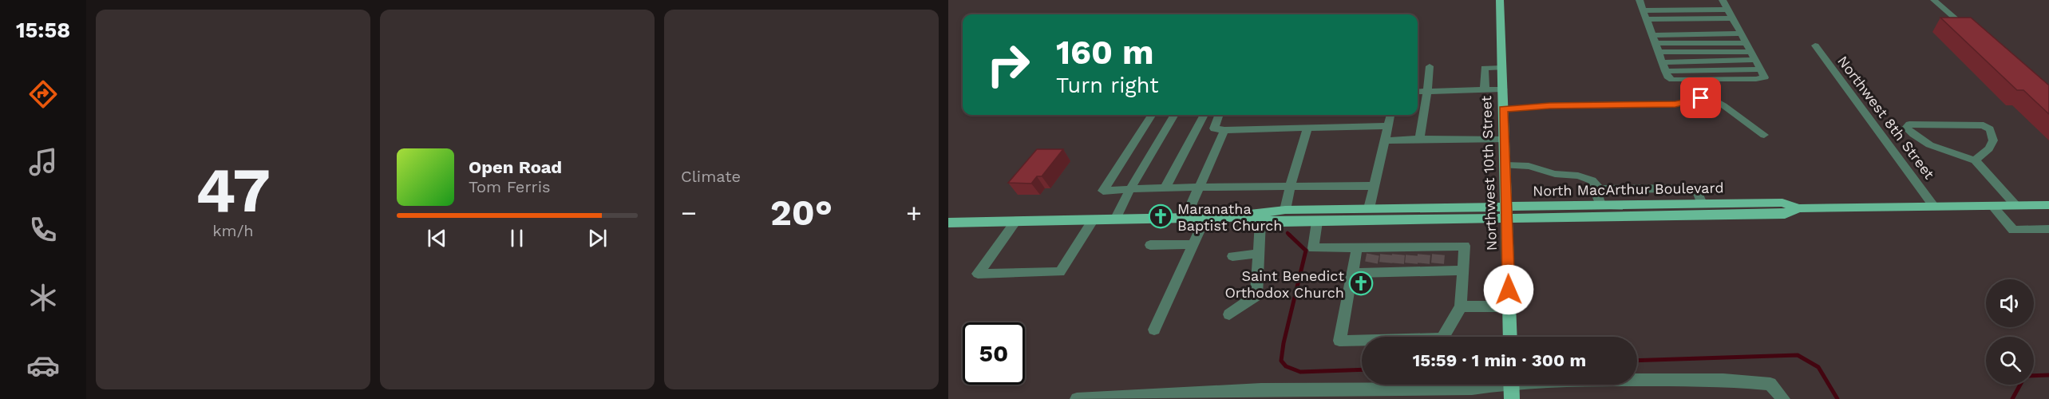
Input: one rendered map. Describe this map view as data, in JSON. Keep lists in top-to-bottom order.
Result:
{
  "streets": {
    "main road": ["Northwest 10th Street", "North MacArthur Boulevard"],
    "street": ["Northwest 8th Street"]
  },
  "crossings": [
    ["Northwest 8th Street", "North MacArthur Boulevard"],
    ["Northwest 10th Street", "North MacArthur Boulevard"]
  ],
  "places": {
    "church": ["Maranatha Baptist Church", "Saint Benedict Orthodox Church"]
  },
  "page": {
    "tabs": "15:58",
    "tile": [
      ["47", "km/h"],
      "Climate"
    ],
    "turn": ["160 m", "Turn right"],
    "song": ["Open Road", "Tom Ferris"],
    "heat": ["−", "20°", "+"],
    "limit": "50",
    "trip": "15:59 · 1 min · 300 m"
  }
}
